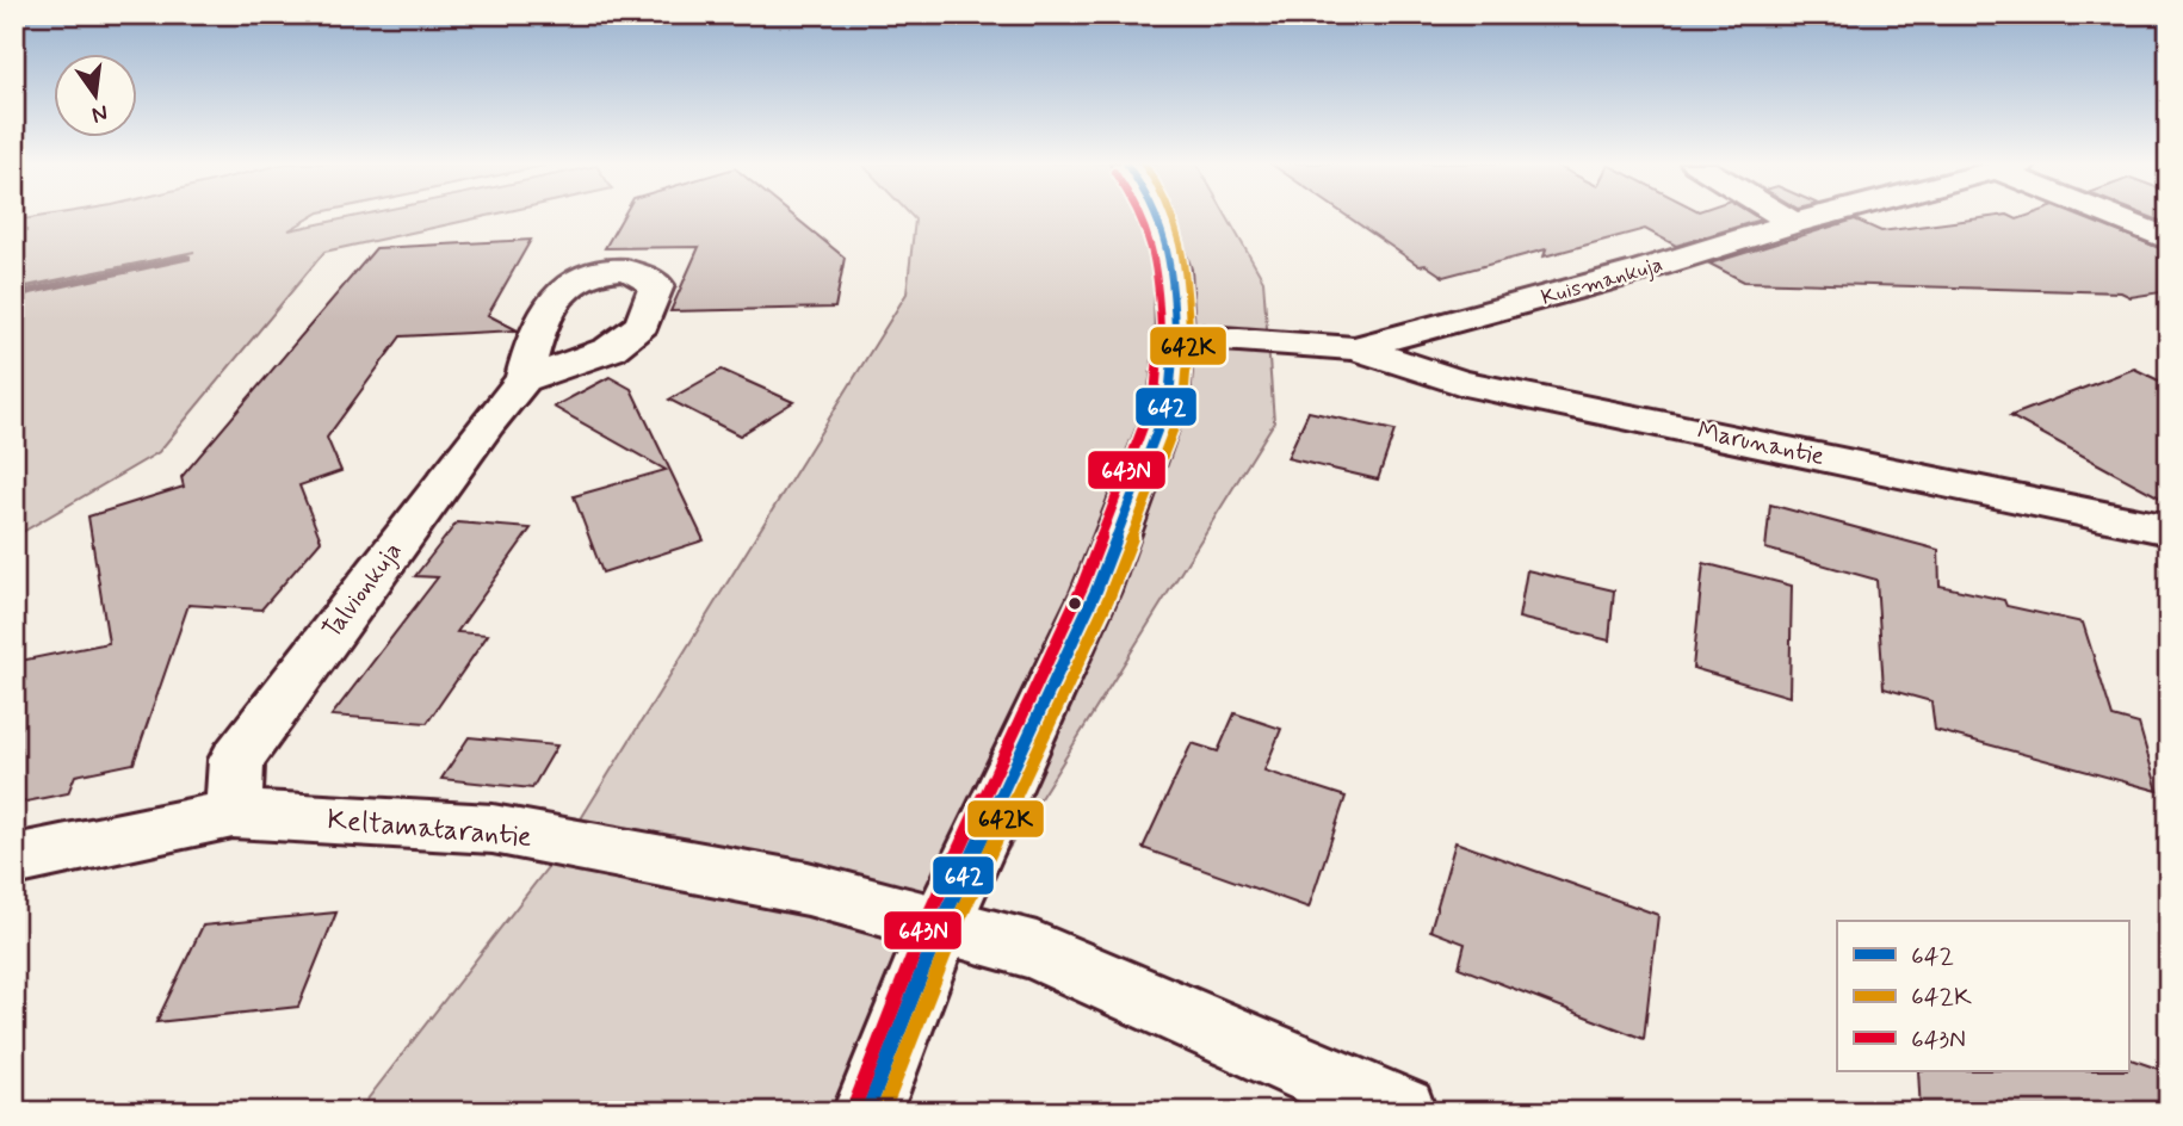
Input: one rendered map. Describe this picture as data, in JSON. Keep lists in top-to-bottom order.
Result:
{
  "streets": {
    "street": [
      "Kuismankuja",
      "Marunantie",
      "Talvionkuja",
      "Keltamatarantie"
    ]
  },
  "crossings": [
    ["Kuismankuja", "Marunantie"],
    ["Talvionkuja", "Keltamatarantie"]
  ],
  "lines": ["transit line 642", "transit line 642K", "transit line 643N"],
  "legend": ["642", "642K", "643N"],
  "north": "bottom"
}
